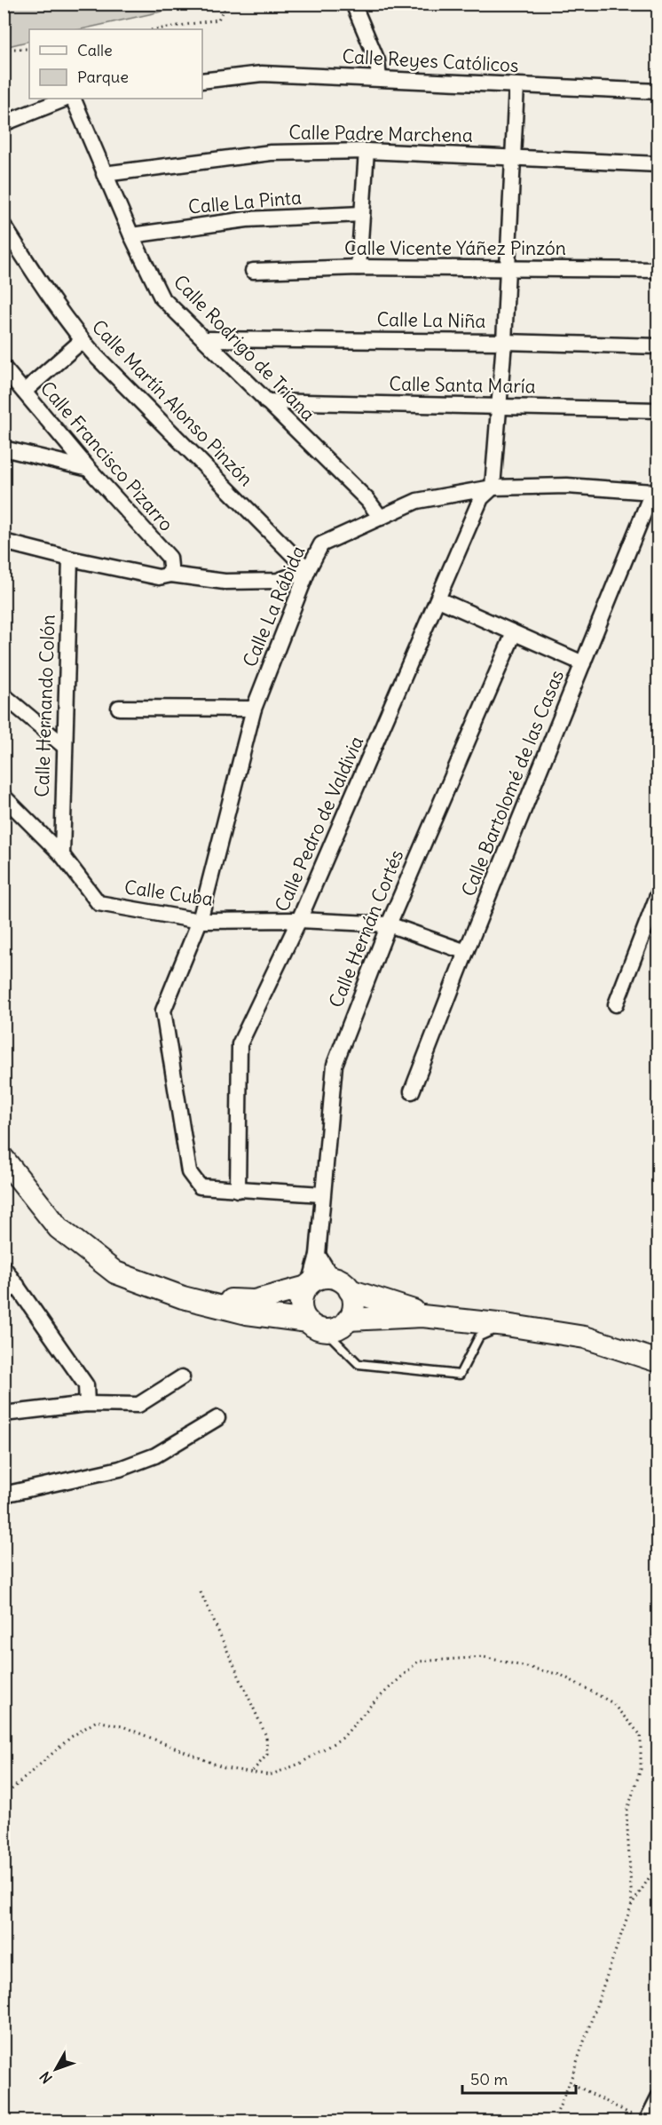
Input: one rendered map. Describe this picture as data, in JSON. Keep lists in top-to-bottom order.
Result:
{
  "streets": {
    "street": [
      "Calle Reyes Católicos",
      "Calle Padre Marchena",
      "Calle La Pinta",
      "Calle Vicente Yáñez Pinzón",
      "Calle La Niña",
      "Calle Rodrigo de Triana",
      "Calle Santa María",
      "Calle Martín Alonso Pinzón",
      "Calle Francisco Pizarro",
      "Calle La Rábida",
      "Calle Hernando Colón",
      "Calle Bartolomé de las Casas",
      "Calle Pedro de Valdivia",
      "Calle Cuba",
      "Calle Hernán Cortés"
    ]
  },
  "crossings": [
    ["Calle Padre Marchena", "Calle Rodrigo de Triana"],
    ["Calle La Pinta", "Calle Rodrigo de Triana"],
    ["Calle La Niña", "Calle Rodrigo de Triana"],
    ["Calle Rodrigo de Triana", "Calle Santa María"],
    ["Calle Rodrigo de Triana", "Calle La Rábida"],
    ["Calle Martín Alonso Pinzón", "Calle La Rábida"],
    ["Calle La Rábida", "Calle Bartolomé de las Casas"],
    ["Calle La Rábida", "Calle Pedro de Valdivia"],
    ["Calle La Rábida", "Calle Cuba"],
    ["Calle La Rábida", "Calle Hernán Cortés"],
    ["Calle Hernando Colón", "Calle Cuba"],
    ["Calle Bartolomé de las Casas", "Calle Cuba"],
    ["Calle Pedro de Valdivia", "Calle Cuba"],
    ["Calle Cuba", "Calle Hernán Cortés"]
  ],
  "legend": ["Calle", "Parque"],
  "scale_bar": "50 m",
  "north": "bottom left"
}
